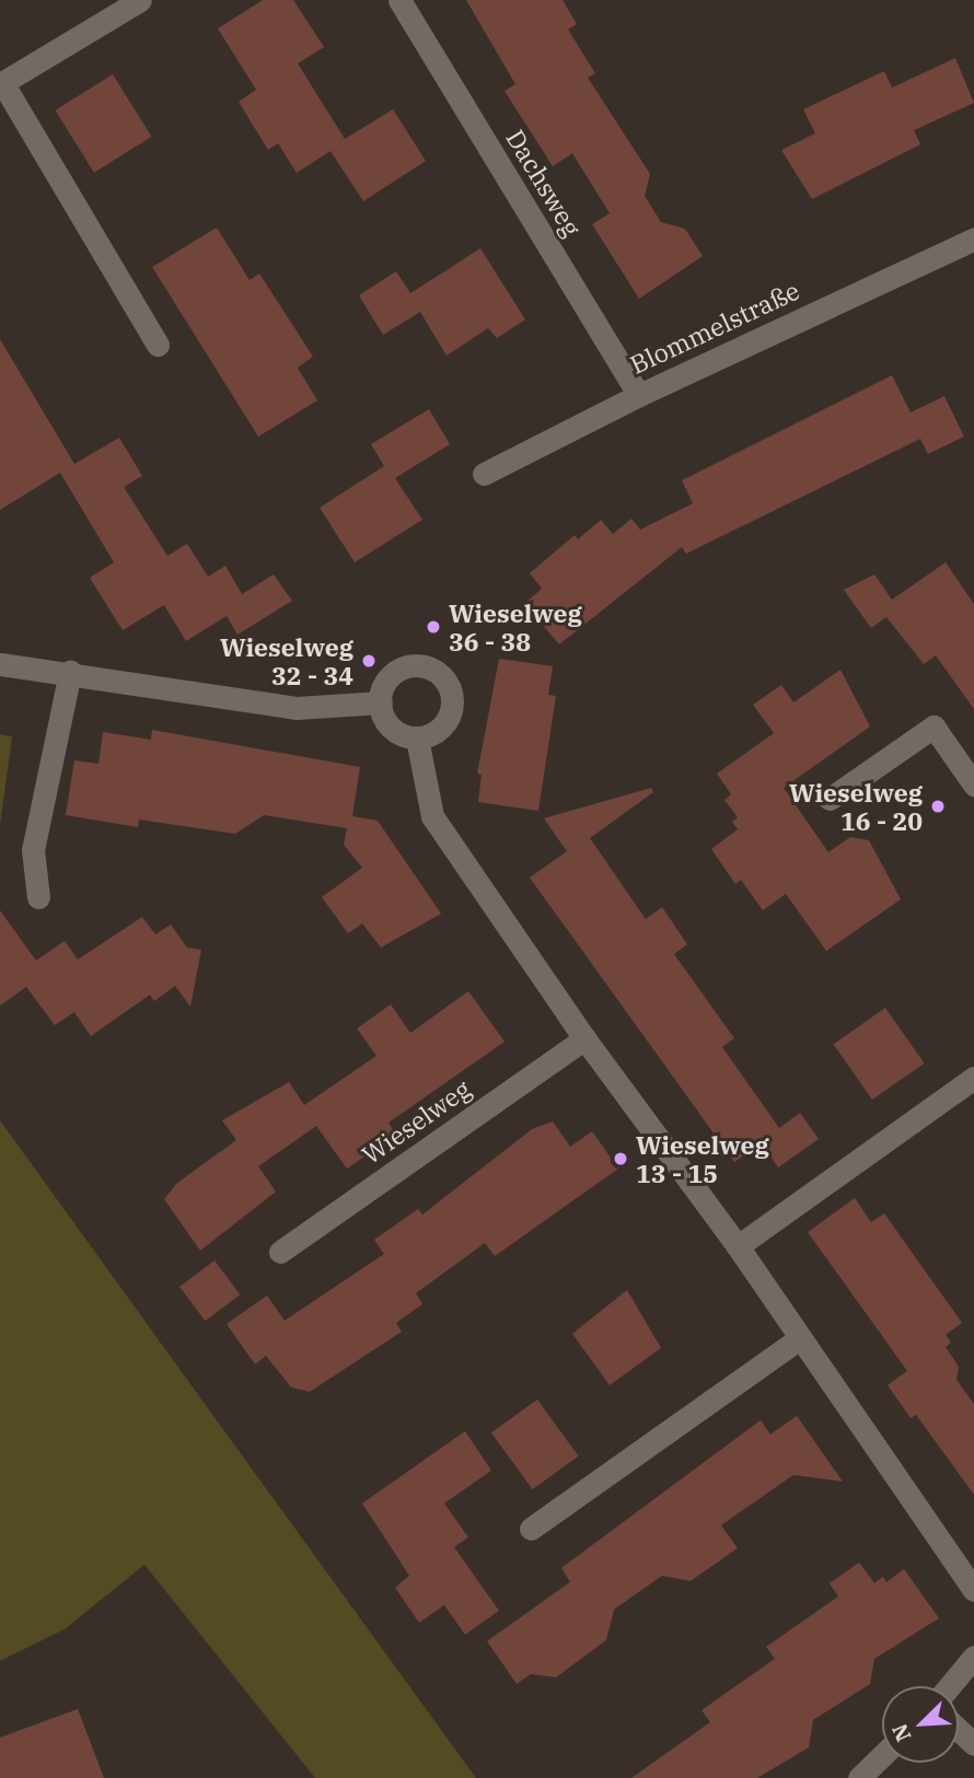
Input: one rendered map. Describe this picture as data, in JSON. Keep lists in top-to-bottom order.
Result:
{
  "streets": {
    "street": ["Dachsweg", "Blommelstraße", "Wieselweg"]
  },
  "crossings": [
    ["Dachsweg", "Blommelstraße"]
  ],
  "places": [
    "Wieselweg 36 - 38",
    "Wieselweg 32 - 34",
    "Wieselweg 16 - 20",
    "Wieselweg 13 - 15"
  ],
  "north": "bottom left"
}
